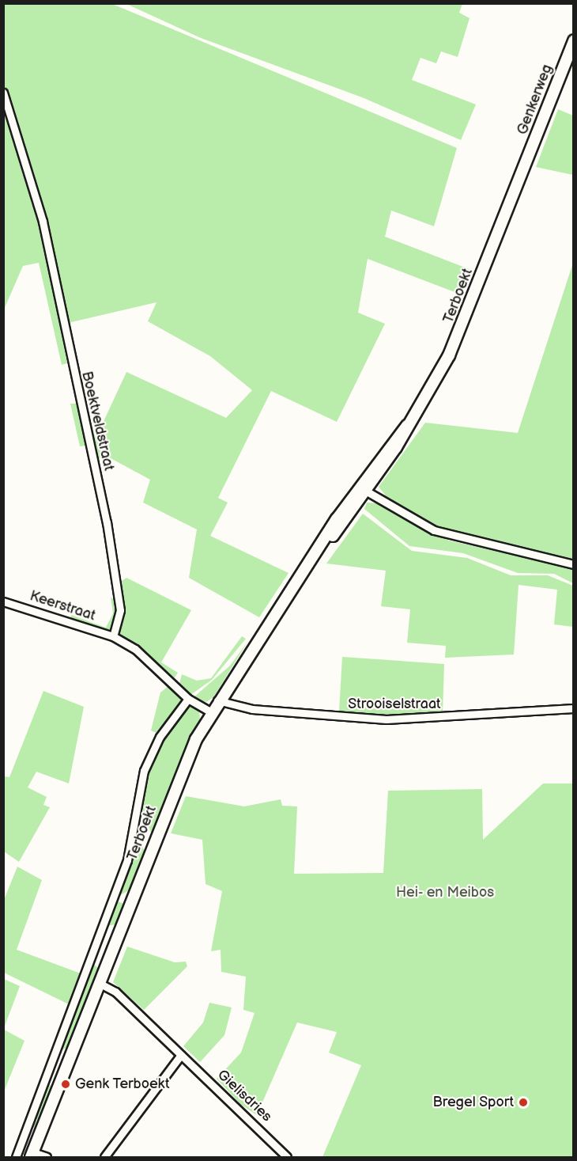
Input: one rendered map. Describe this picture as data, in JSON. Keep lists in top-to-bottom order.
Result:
{
  "streets": {
    "main road": ["Genkerweg", "Terboekt"],
    "street": [
      "Boektveldstraat",
      "Keerstraat",
      "Strooiselstraat",
      "Gielisdries"
    ]
  },
  "crossings": [
    ["Genkerweg", "Terboekt"],
    ["Terboekt", "Strooiselstraat"],
    ["Terboekt", "Gielisdries"],
    ["Boektveldstraat", "Keerstraat"]
  ],
  "parks": ["Hei- en Meibos"],
  "places": ["Genk Terboekt", "Bregel Sport"]
}
